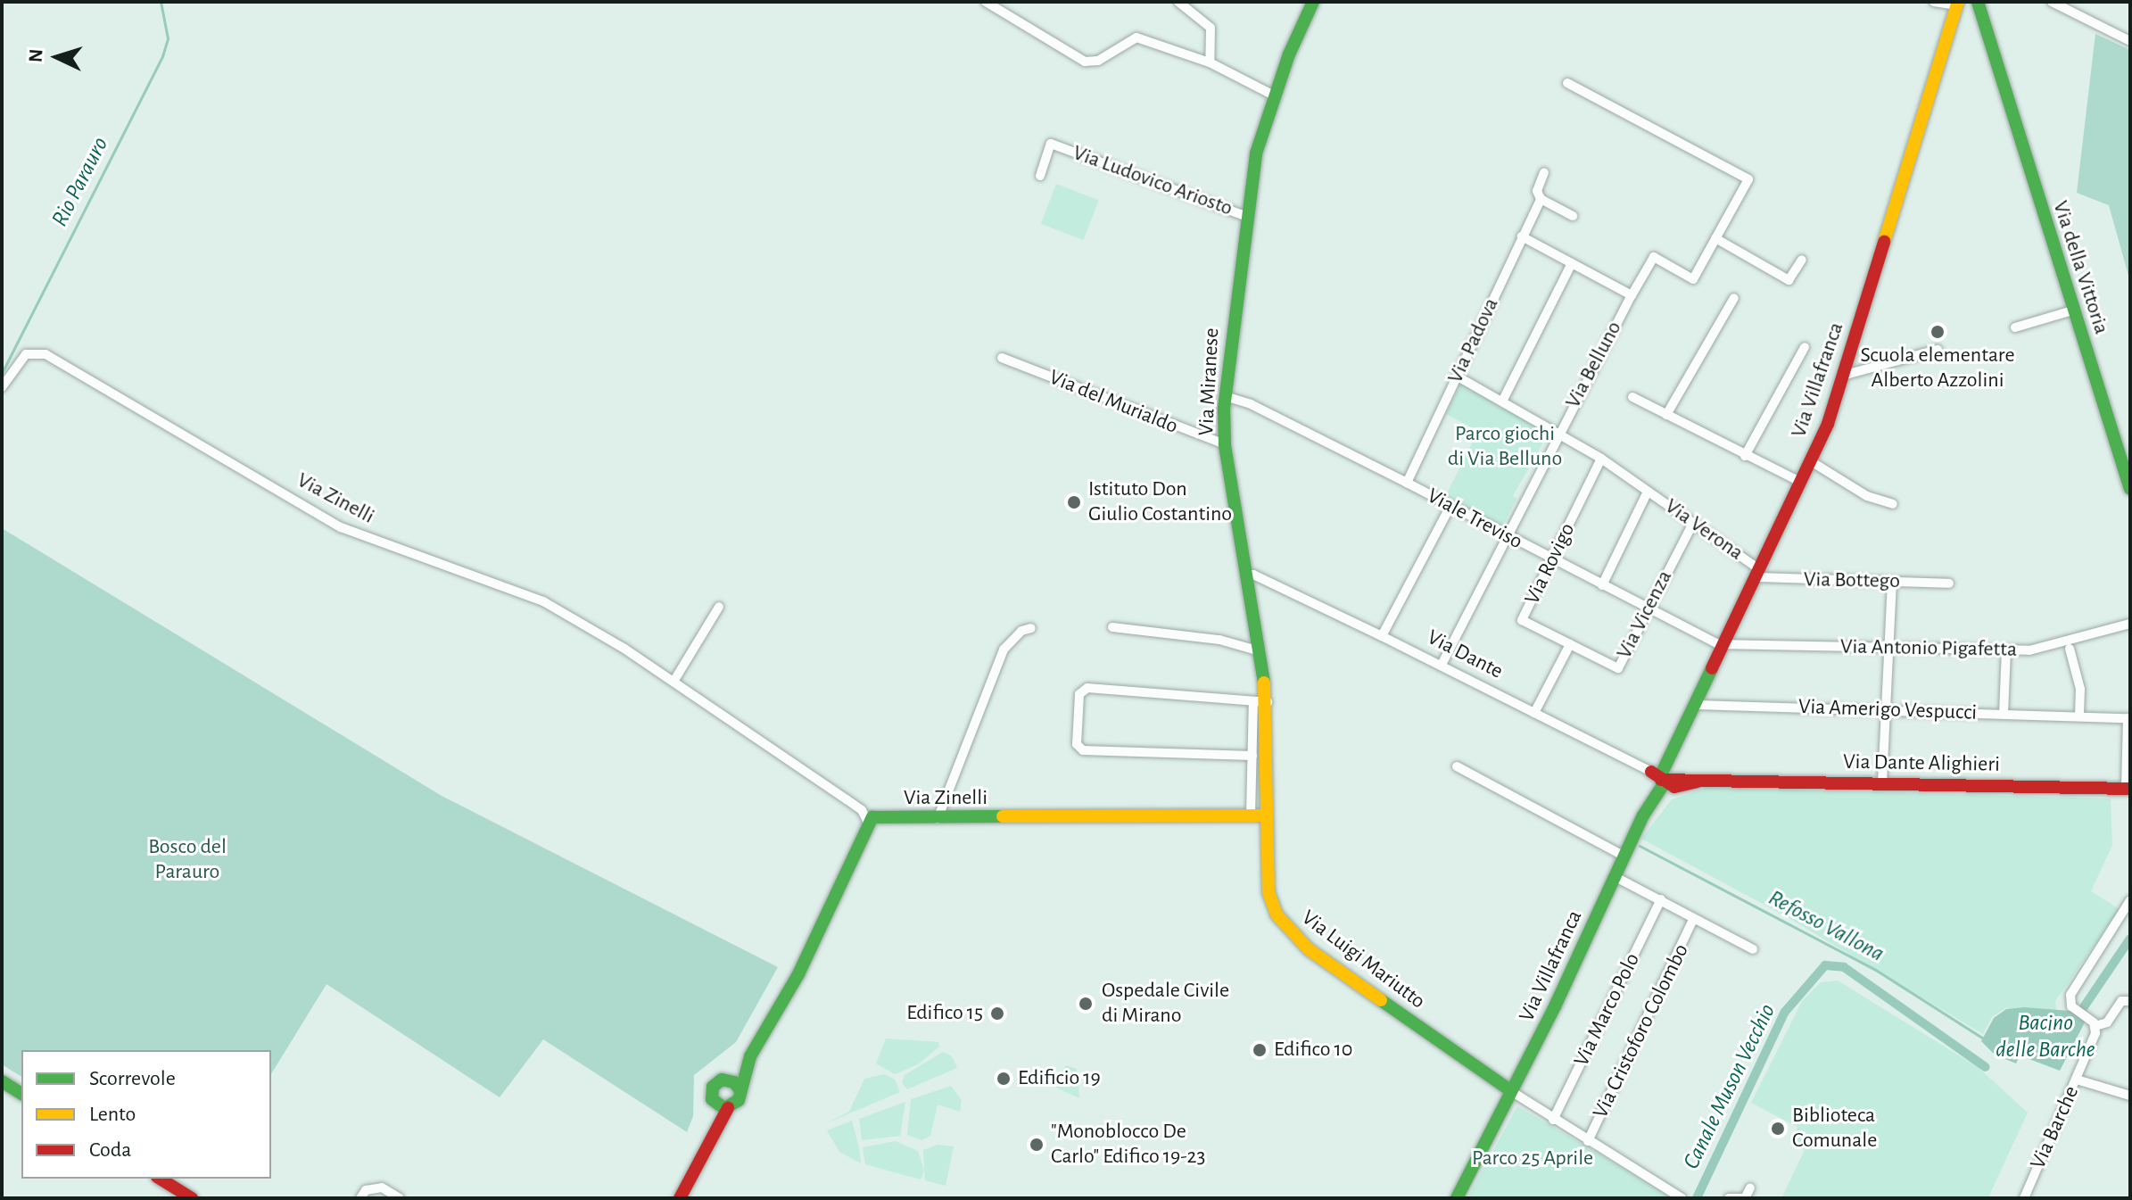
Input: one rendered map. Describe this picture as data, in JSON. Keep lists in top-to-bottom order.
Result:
{
  "streets": {
    "main road": [
      "Via della Vittoria",
      "Via Villafranca",
      "Via Miranese",
      "Via Zinelli",
      "Via Dante Alighieri",
      "Via Luigi Mariutto"
    ],
    "street": [
      "Via Ludovico Ariosto",
      "Via Padova",
      "Via Belluno",
      "Via del Murialdo",
      "Viale Treviso",
      "Via Verona",
      "Via Rovigo",
      "Via Bottego",
      "Via Vicenza",
      "Via Antonio Pigafetta",
      "Via Dante",
      "Via Amerigo Vespucci",
      "Via Marco Polo",
      "Via Cristoforo Colombo",
      "Via Barche"
    ]
  },
  "crossings": [
    ["Via Ludovico Ariosto", "Via Miranese"],
    ["Via della Vittoria", "Via Villafranca"],
    ["Via Padova", "Via Belluno"],
    ["Via Padova", "Viale Treviso"],
    ["Via Padova", "Via Verona"],
    ["Via Belluno", "Viale Treviso"],
    ["Via Belluno", "Via Verona"],
    ["Via Belluno", "Via Dante"],
    ["Via Villafranca", "Viale Treviso"],
    ["Via Villafranca", "Via Verona"],
    ["Via Villafranca", "Via Bottego"],
    ["Via Villafranca", "Via Antonio Pigafetta"],
    ["Via Villafranca", "Via Dante"],
    ["Via Villafranca", "Via Amerigo Vespucci"],
    ["Via Villafranca", "Via Dante Alighieri"],
    ["Via Villafranca", "Via Luigi Mariutto"],
    ["Via Miranese", "Via del Murialdo"],
    ["Via Miranese", "Via Zinelli"],
    ["Via Miranese", "Viale Treviso"],
    ["Via Miranese", "Via Dante"],
    ["Via Miranese", "Via Luigi Mariutto"],
    ["Via Zinelli", "Via Luigi Mariutto"],
    ["Viale Treviso", "Via Verona"],
    ["Viale Treviso", "Via Rovigo"],
    ["Viale Treviso", "Via Vicenza"],
    ["Viale Treviso", "Via Antonio Pigafetta"],
    ["Via Verona", "Via Rovigo"],
    ["Via Verona", "Via Bottego"],
    ["Via Verona", "Via Vicenza"],
    ["Via Rovigo", "Via Vicenza"],
    ["Via Dante", "Via Dante Alighieri"],
    ["Via Amerigo Vespucci", "Via Dante Alighieri"]
  ],
  "water": [
    "Rio Parauro",
    "Refosso Vallona",
    "Bacino delle Barche",
    "Canale Muson Vecchio"
  ],
  "parks": ["Parco giochi di Via Belluno", "Bosco del Parauro", "Parco 25 Aprile"],
  "places": [
    "Scuola elementare Alberto Azzolini",
    "Istituto Don Giulio Costantino",
    "Ospedale Civile di Mirano",
    "Edifico 15",
    "Edifico 10",
    "Edificio 19",
    "Biblioteca Comunale",
    "\"Monoblocco De Carlo\" Edifico 19-23"
  ],
  "legend": ["Scorrevole", "Lento", "Coda"],
  "north": "left"
}
